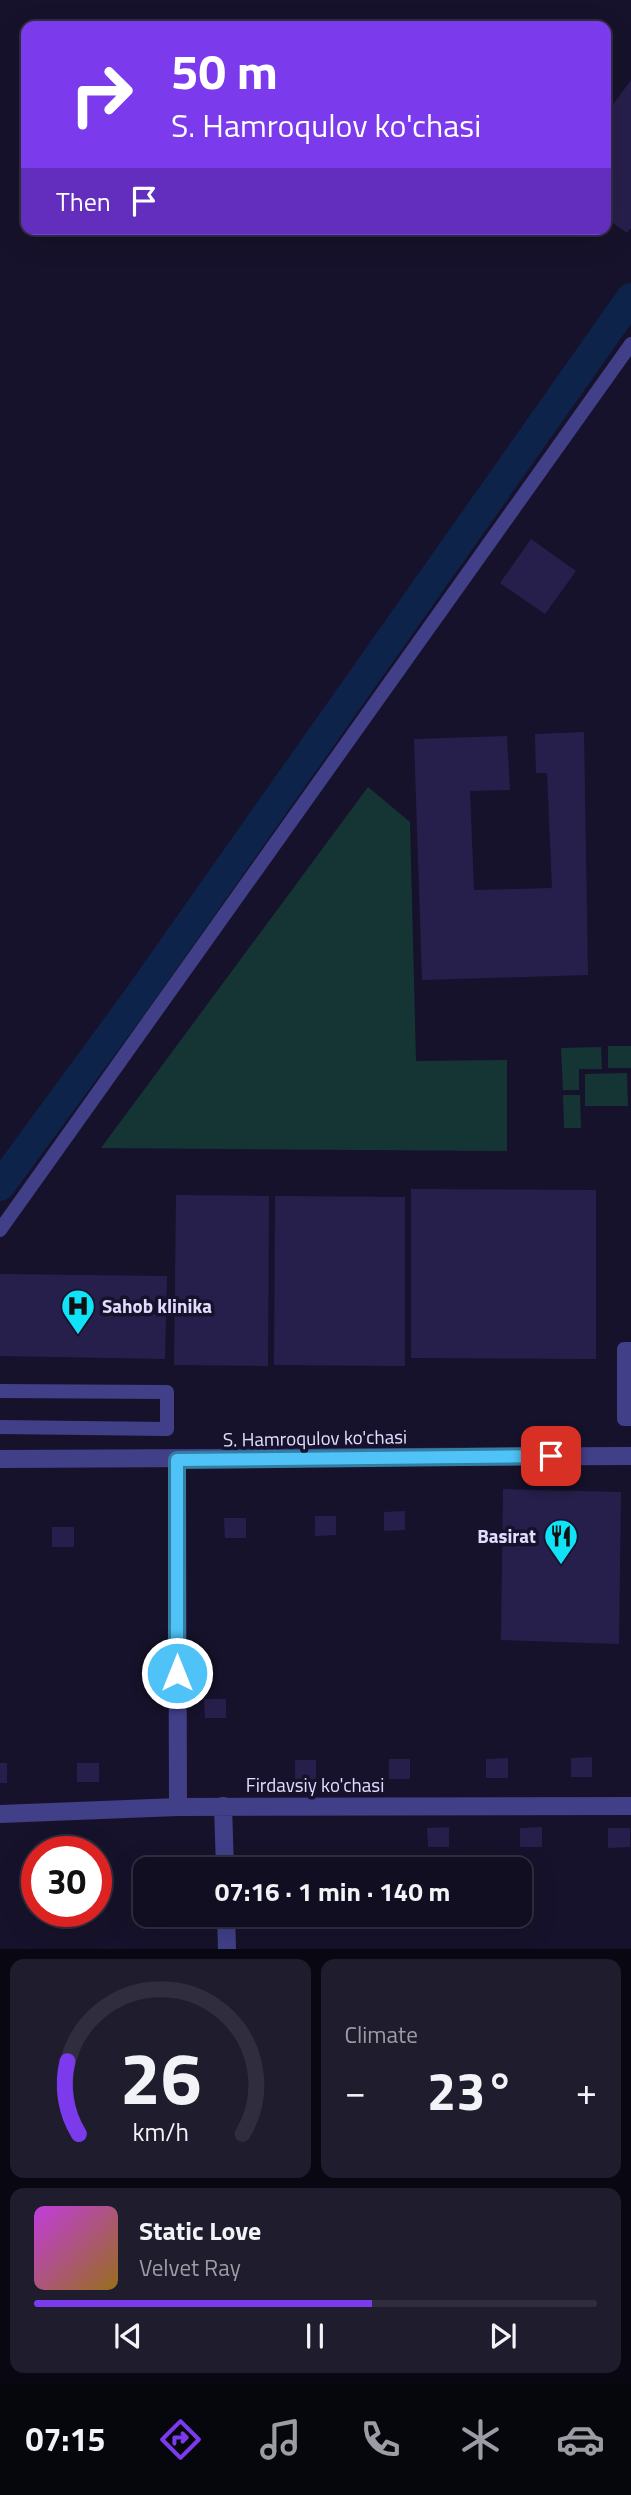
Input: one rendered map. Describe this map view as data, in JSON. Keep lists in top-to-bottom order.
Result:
{
  "streets": {
    "street": ["S. Hamroqulov ko'chasi", "Firdavsiy ko'chasi"]
  },
  "places": {
    "hospital": ["Sahob klinika"],
    "restaurant": ["Basirat"]
  },
  "page": {
    "turn": ["50 m", "S. Hamroqulov ko'chasi"],
    "then": "Then",
    "limit": "30",
    "trip": "07:16 · 1 min · 140 m",
    "tile": "Climate",
    "heat": ["−", "23°", "+"],
    "song": ["Static Love", "Velvet Ray"],
    "tabs": "07:15",
    "gauge": ["26", "km/h"]
  }
}
